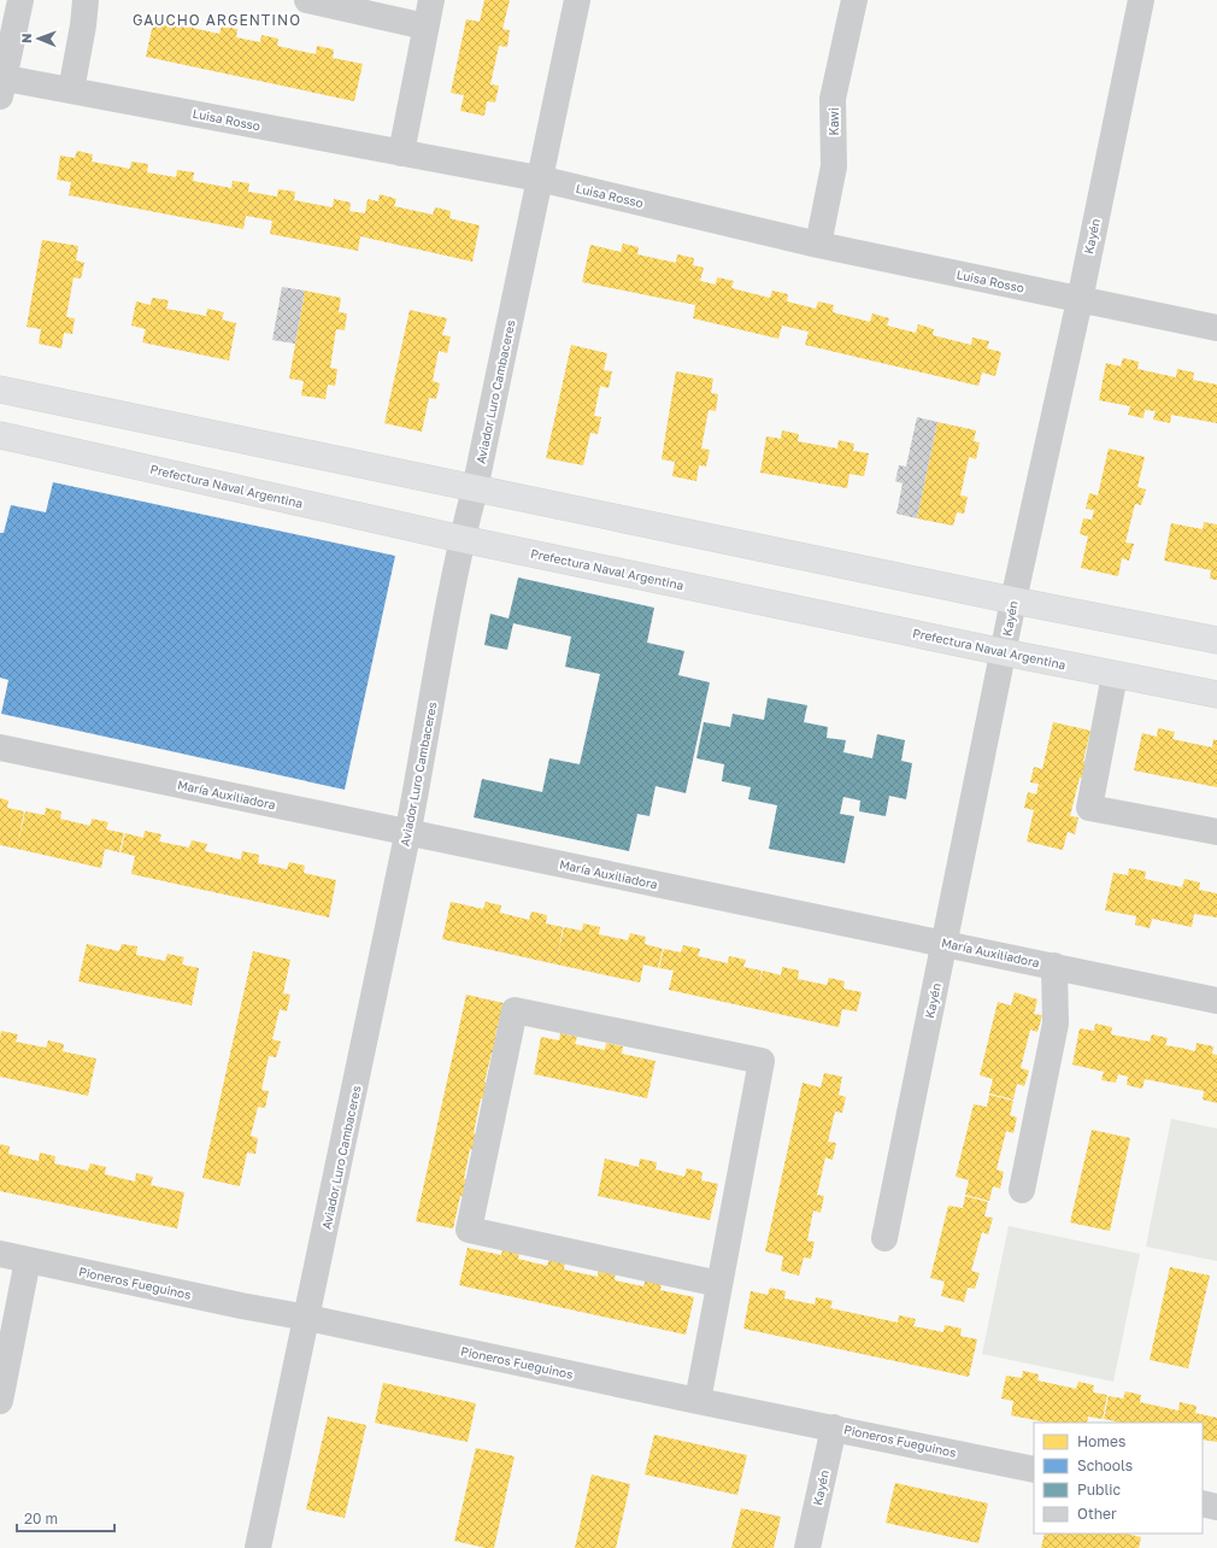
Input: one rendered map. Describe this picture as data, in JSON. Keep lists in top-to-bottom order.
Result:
{
  "streets": {
    "main road": ["Prefectura Naval Argentina"],
    "street": [
      "Luisa Rosso",
      "Kawi",
      "Kayén",
      "Aviador Luro Cambaceres",
      "María Auxiliadora",
      "Pioneros Fueguinos"
    ]
  },
  "crossings": [
    ["Luisa Rosso", "Kawi"],
    ["Luisa Rosso", "Kayén"],
    ["Luisa Rosso", "Aviador Luro Cambaceres"],
    ["Kayén", "Prefectura Naval Argentina"],
    ["Kayén", "María Auxiliadora"],
    ["Kayén", "Pioneros Fueguinos"],
    ["Aviador Luro Cambaceres", "Prefectura Naval Argentina"],
    ["Aviador Luro Cambaceres", "María Auxiliadora"],
    ["Aviador Luro Cambaceres", "Pioneros Fueguinos"]
  ],
  "districts": ["GAUCHO ARGENTINO"],
  "legend": [
    "Homes",
    "Schools",
    "Public",
    "Other"
  ],
  "scale_bar": "20 m",
  "north": "left"
}
